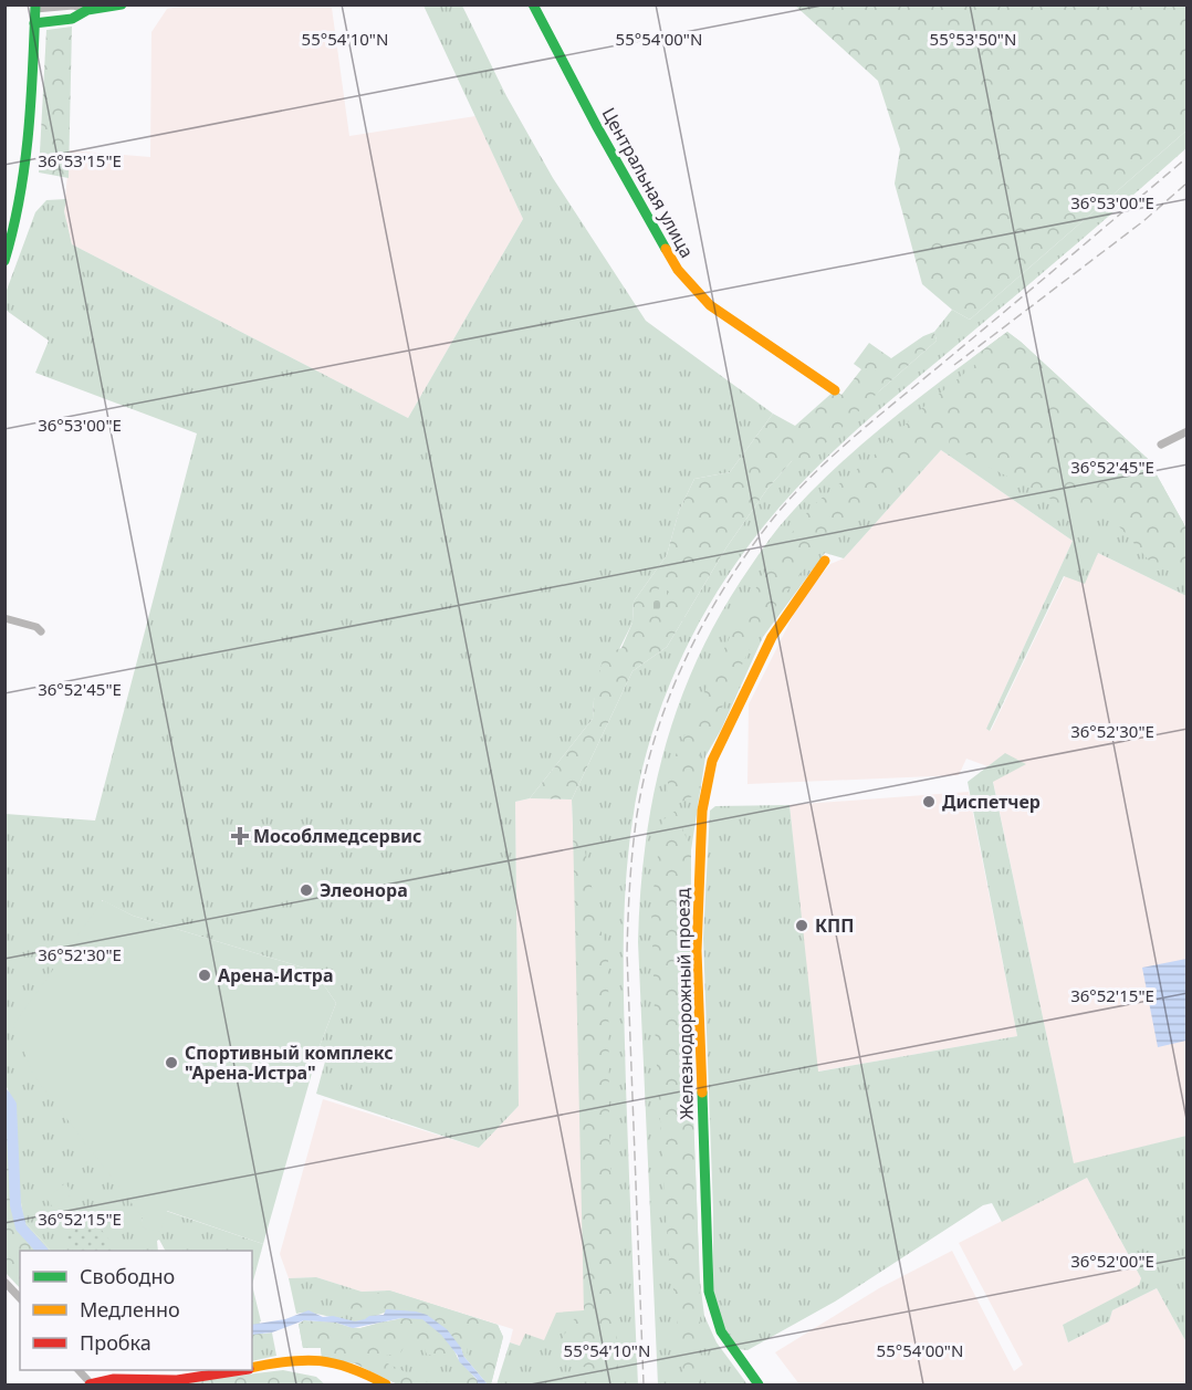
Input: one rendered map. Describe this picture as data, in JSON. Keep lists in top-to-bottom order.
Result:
{
  "streets": {
    "street": ["Центральная улица", "Железнодорожный проезд"]
  },
  "places": {
    "other": [
      "Диспетчер",
      "Элеонора",
      "КПП",
      "Арена-Истра",
      "Спортивный комплекс \"Арена-Истра\""
    ],
    "health": ["Мособлмедсервис"]
  },
  "legend": ["Свободно", "Медленно", "Пробка"],
  "coordinates": [
    "55°54'10\"N",
    "55°54'00\"N",
    "55°53'50\"N",
    "36°53'15\"E",
    "36°53'00\"E",
    "36°52'45\"E",
    "36°52'30\"E",
    "36°52'15\"E",
    "36°52'00\"E"
  ]
}
